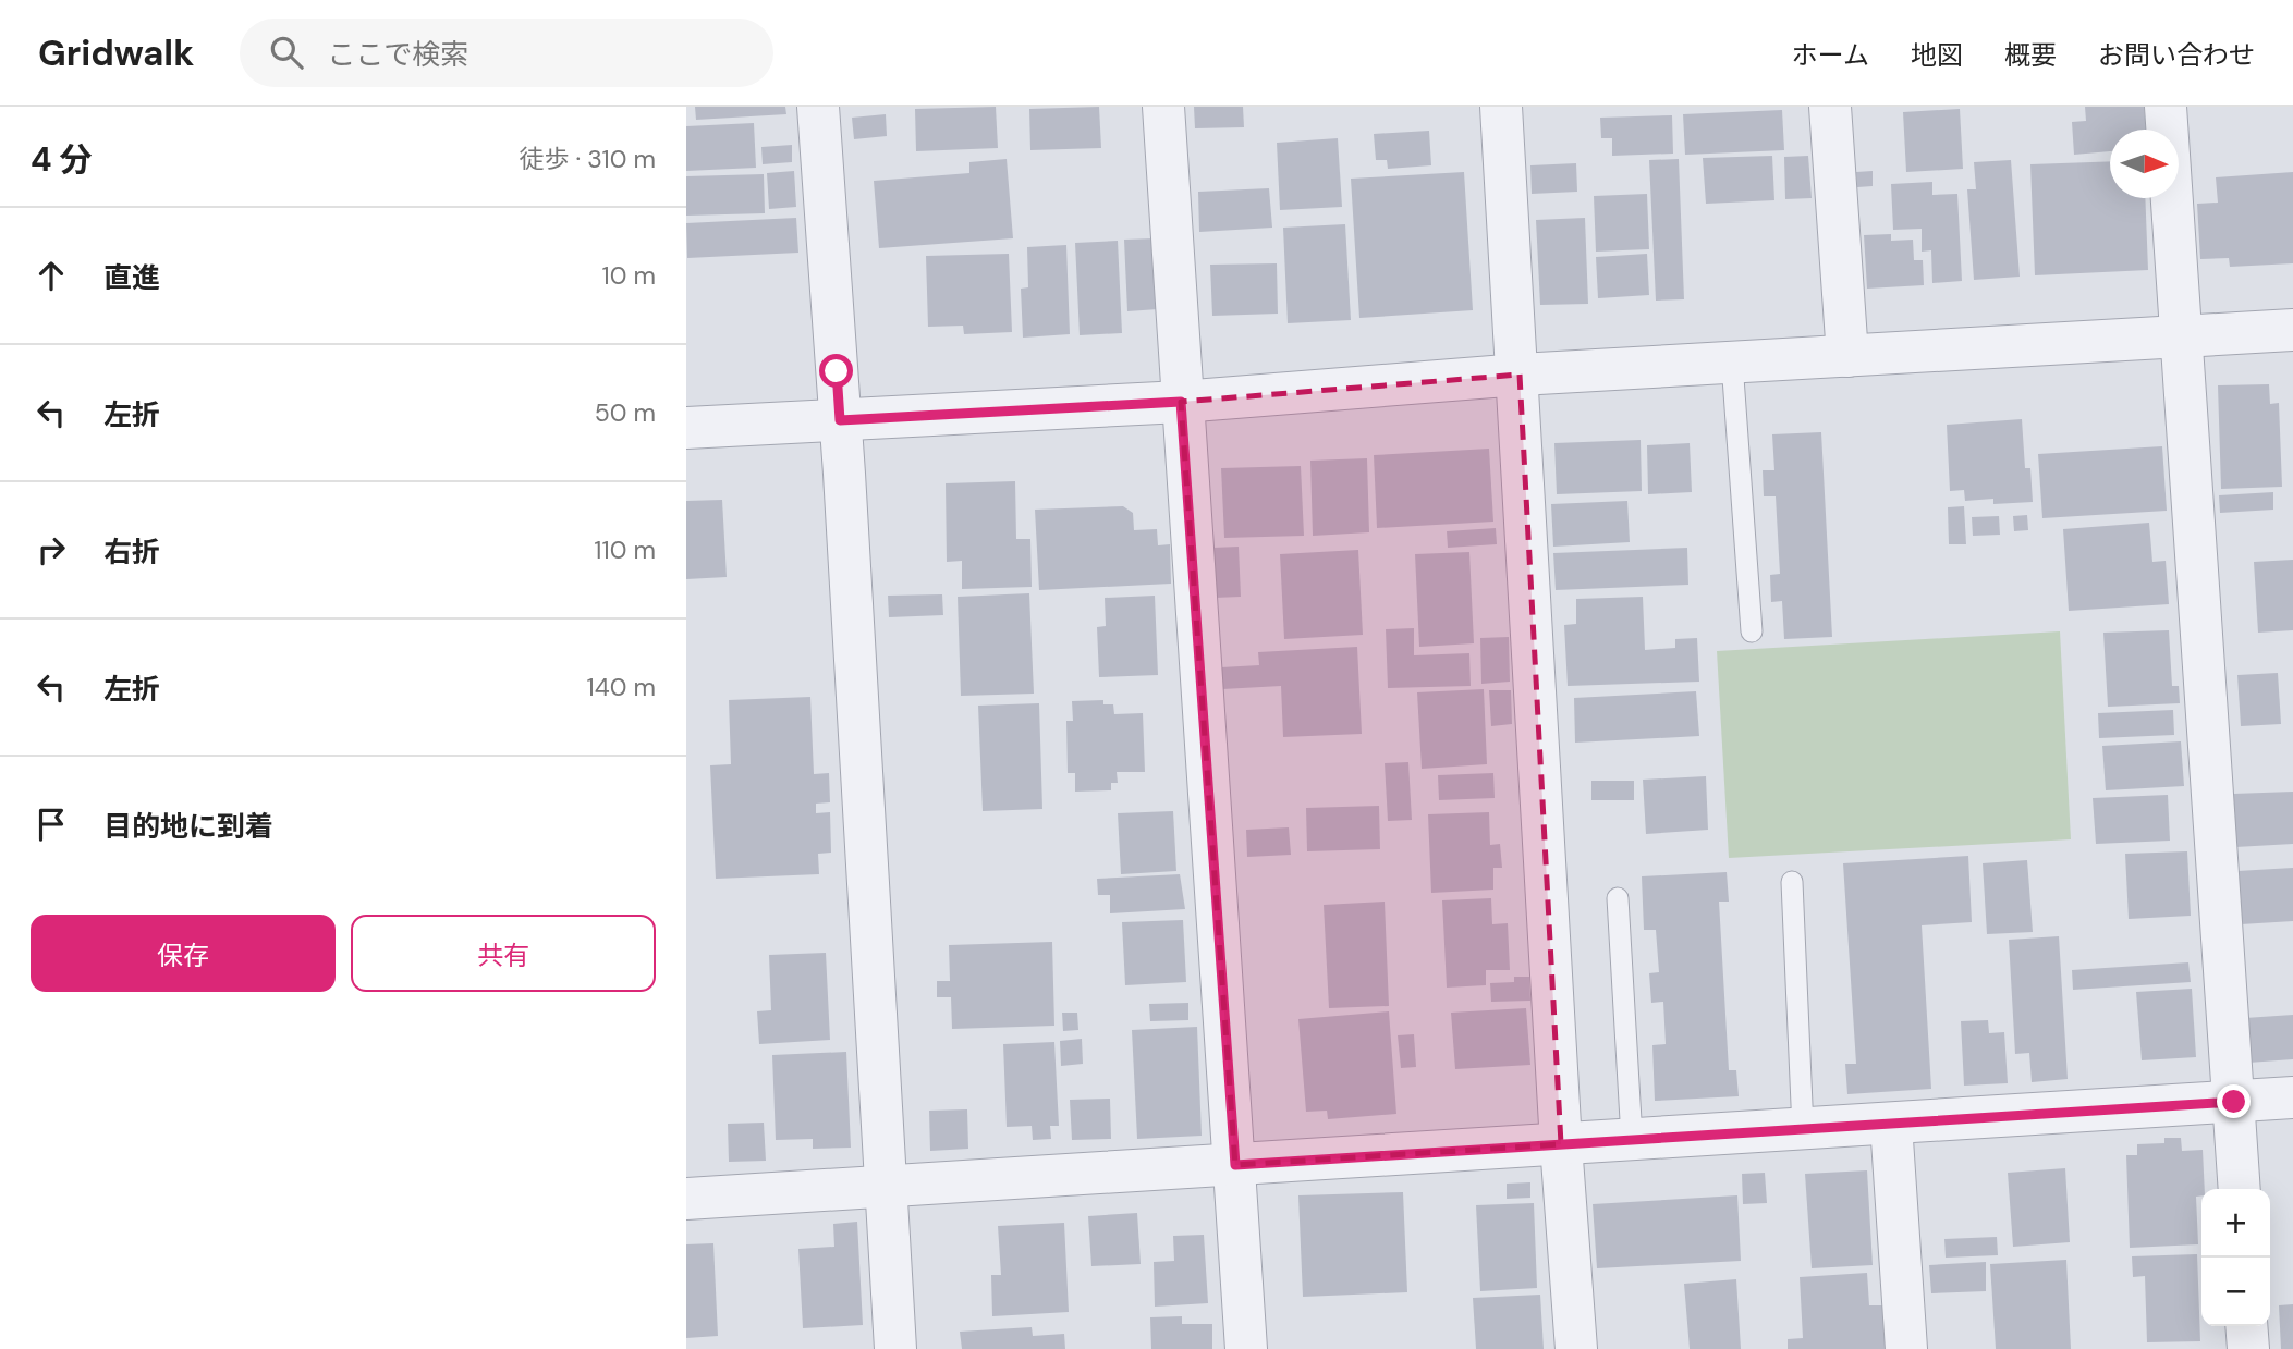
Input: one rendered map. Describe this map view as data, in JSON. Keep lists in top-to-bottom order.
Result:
{
  "north": "right",
  "page": {
    "header": "Gridwalk",
    "search": "ここで検索",
    "nav": [
      "ホーム",
      "地図",
      "概要",
      "お問い合わせ"
    ],
    "heading": ["4 分", "徒歩 · 310 m"],
    "list": [
      ["直進", "10 m"],
      ["左折", "50 m"],
      ["右折", "110 m"],
      ["左折", "140 m"],
      "目的地に到着"
    ],
    "buttons": ["保存", "共有"],
    "map_buttons": ["+", "−"]
  }
}
